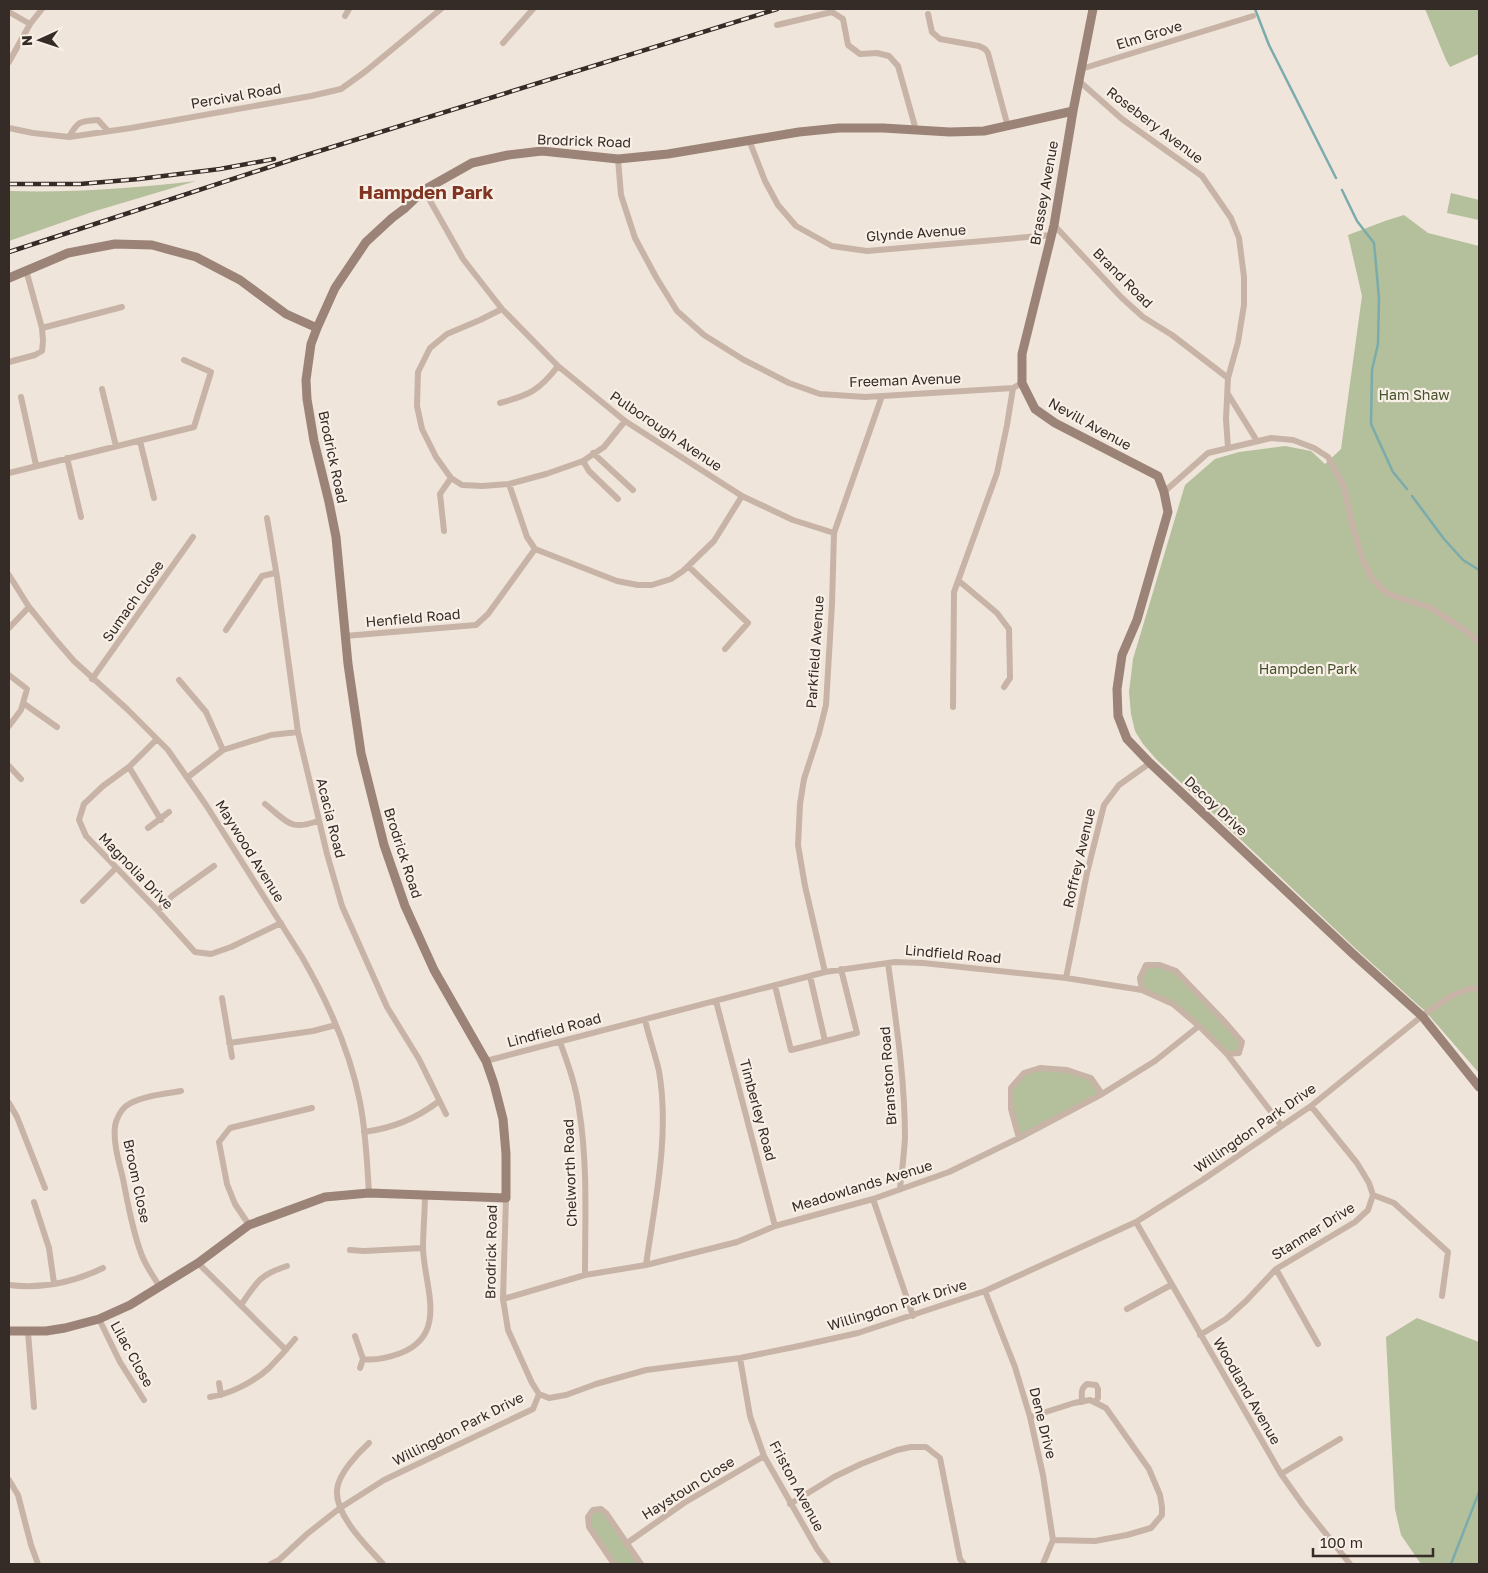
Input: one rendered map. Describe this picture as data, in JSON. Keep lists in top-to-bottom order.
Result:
{
  "streets": {
    "street": [
      "Elm Grove",
      "Percival Road",
      "Rosebery Avenue",
      "Brodrick Road",
      "Brassey Avenue",
      "Glynde Avenue",
      "Brand Road",
      "Freeman Avenue",
      "Nevill Avenue",
      "Pulborough Avenue",
      "Sumach Close",
      "Henfield Road",
      "Parkfield Avenue",
      "Decoy Drive",
      "Acacia Road",
      "Maywood Avenue",
      "Roffrey Avenue",
      "Magnolia Drive",
      "Lindfield Road",
      "Branston Road",
      "Timberley Road",
      "Willingdon Park Drive",
      "Chelworth Road",
      "Broom Close",
      "Meadowlands Avenue",
      "Stanmer Drive",
      "Lilac Close",
      "Woodland Avenue",
      "Dene Drive",
      "Friston Avenue",
      "Haystoun Close"
    ]
  },
  "crossings": [
    ["Elm Grove", "Brassey Avenue"],
    ["Rosebery Avenue", "Brassey Avenue"],
    ["Rosebery Avenue", "Brand Road"],
    ["Brodrick Road", "Brassey Avenue"],
    ["Brodrick Road", "Glynde Avenue"],
    ["Brodrick Road", "Freeman Avenue"],
    ["Brodrick Road", "Pulborough Avenue"],
    ["Brodrick Road", "Henfield Road"],
    ["Brodrick Road", "Lindfield Road"],
    ["Brodrick Road", "Willingdon Park Drive"],
    ["Brodrick Road", "Meadowlands Avenue"],
    ["Brassey Avenue", "Glynde Avenue"],
    ["Brassey Avenue", "Brand Road"],
    ["Brassey Avenue", "Nevill Avenue"],
    ["Freeman Avenue", "Parkfield Avenue"],
    ["Nevill Avenue", "Decoy Drive"],
    ["Pulborough Avenue", "Parkfield Avenue"],
    ["Sumach Close", "Maywood Avenue"],
    ["Parkfield Avenue", "Lindfield Road"],
    ["Decoy Drive", "Roffrey Avenue"],
    ["Decoy Drive", "Willingdon Park Drive"],
    ["Maywood Avenue", "Magnolia Drive"],
    ["Roffrey Avenue", "Lindfield Road"],
    ["Lindfield Road", "Branston Road"],
    ["Lindfield Road", "Timberley Road"],
    ["Lindfield Road", "Willingdon Park Drive"],
    ["Lindfield Road", "Chelworth Road"],
    ["Lindfield Road", "Meadowlands Avenue"],
    ["Branston Road", "Meadowlands Avenue"],
    ["Timberley Road", "Meadowlands Avenue"],
    ["Willingdon Park Drive", "Woodland Avenue"],
    ["Willingdon Park Drive", "Dene Drive"],
    ["Willingdon Park Drive", "Friston Avenue"],
    ["Chelworth Road", "Meadowlands Avenue"],
    ["Stanmer Drive", "Woodland Avenue"],
    ["Friston Avenue", "Haystoun Close"]
  ],
  "districts": ["Hampden Park"],
  "parks": ["Ham Shaw", "Hampden Park"],
  "scale_bar": "100 m",
  "north": "left"
}
